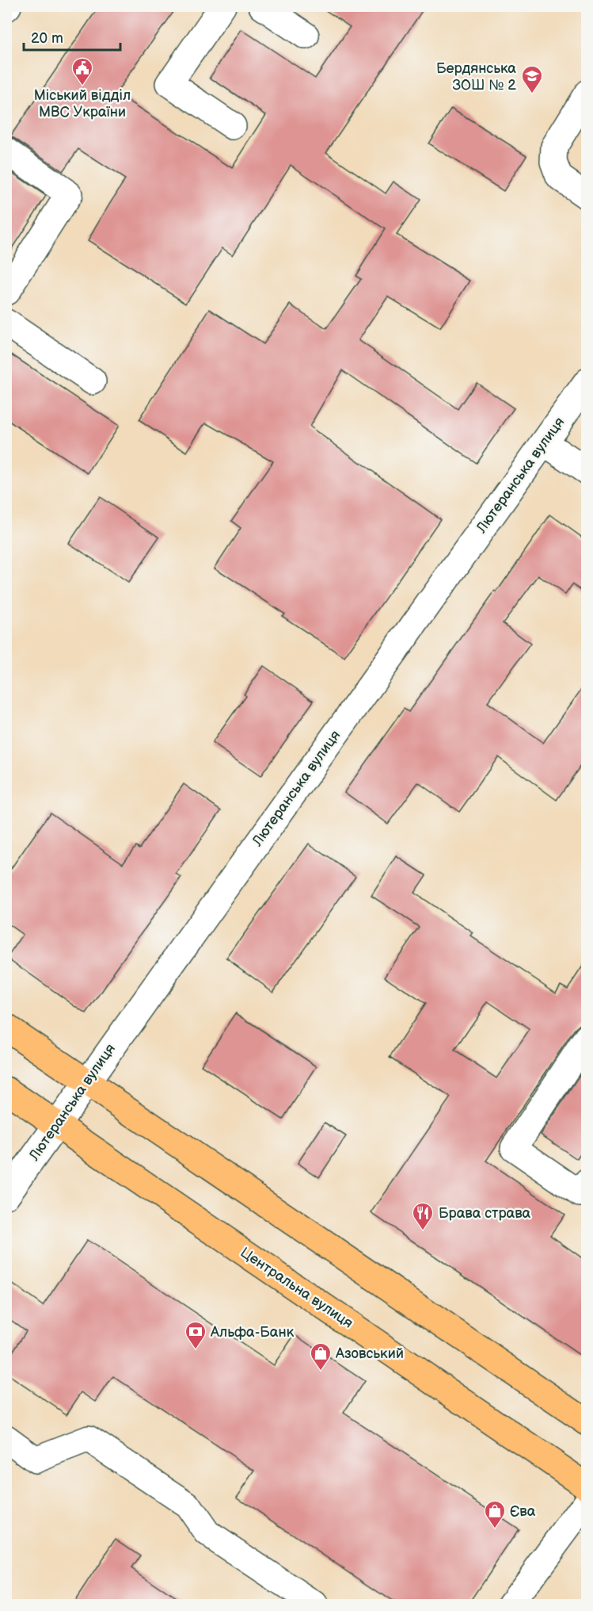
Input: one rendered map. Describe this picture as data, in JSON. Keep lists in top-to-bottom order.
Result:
{
  "streets": {
    "main road": ["Центральна вулиця"],
    "street": ["Лютеранська вулиця"]
  },
  "crossings": [
    ["Лютеранська вулиця", "Центральна вулиця"]
  ],
  "places": {
    "public building": ["Міський відділ МВС України"],
    "school or university": ["Бердянська ЗОШ № 2"],
    "restaurant": ["Брава страва"],
    "bank": ["Альфа-Банк"],
    "shop": ["Азовський", "Єва"]
  },
  "scale_bar": "20 m"
}
